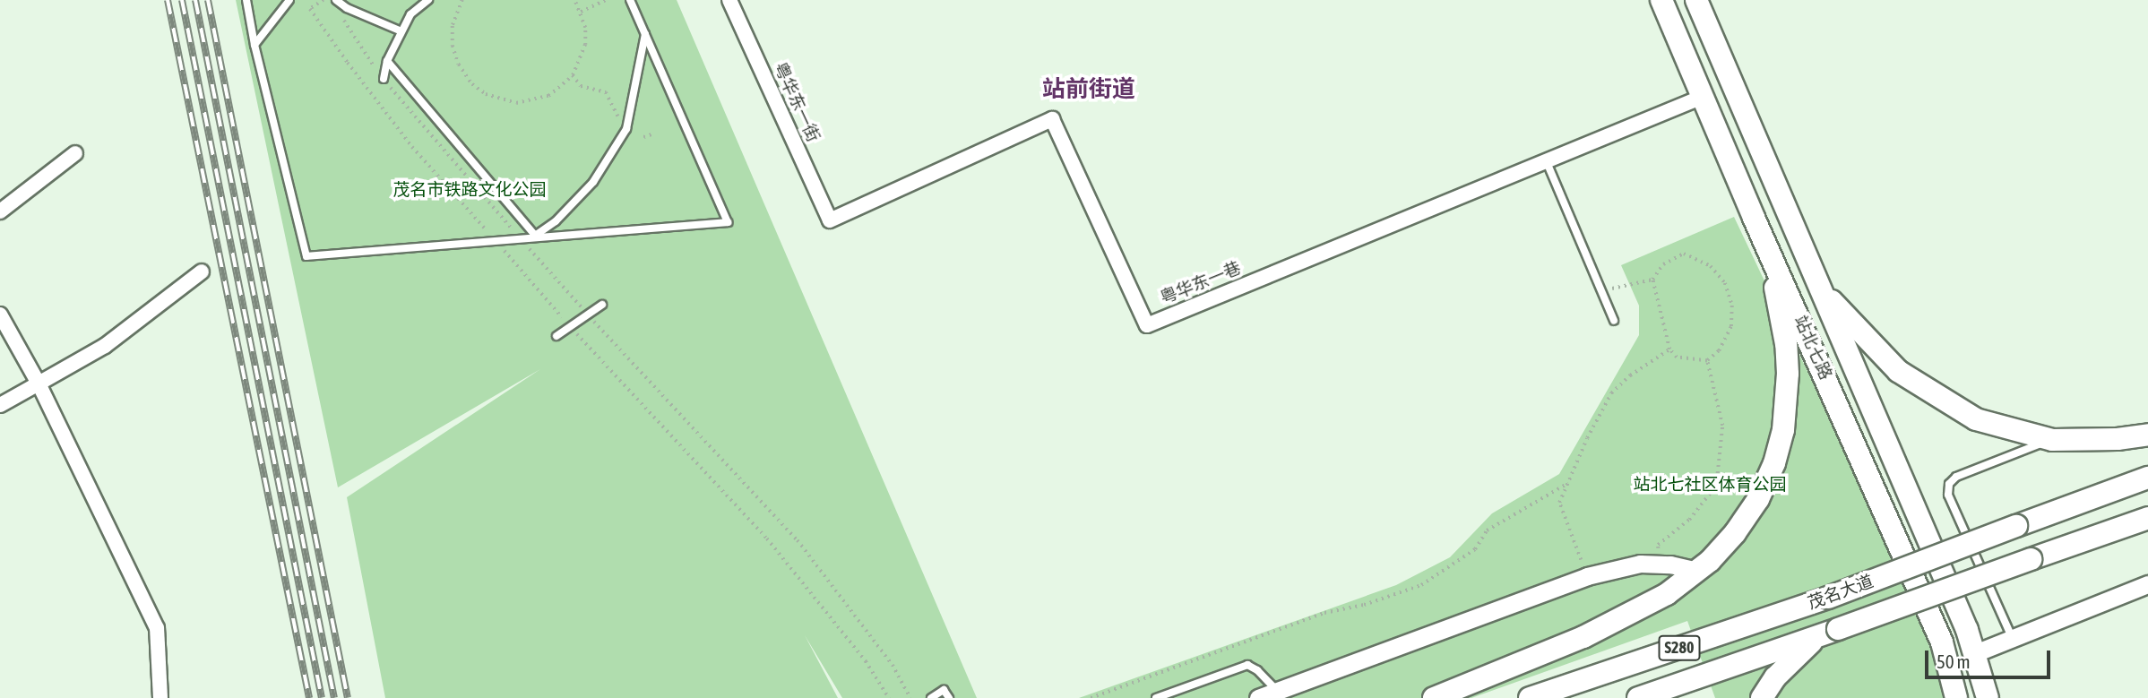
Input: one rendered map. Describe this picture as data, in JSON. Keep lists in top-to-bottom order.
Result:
{
  "streets": {
    "main road": ["站北七路", "茂名大道", "S280"],
    "street": ["粤华东一街", "粤华东一巷"]
  },
  "crossings": [
    ["粤华东一街", "粤华东一巷"],
    ["粤华东一巷", "站北七路"]
  ],
  "districts": ["站前街道"],
  "parks": ["茂名市铁路文化公园", "站北七社区体育公园"],
  "scale_bar": "50 m"
}
